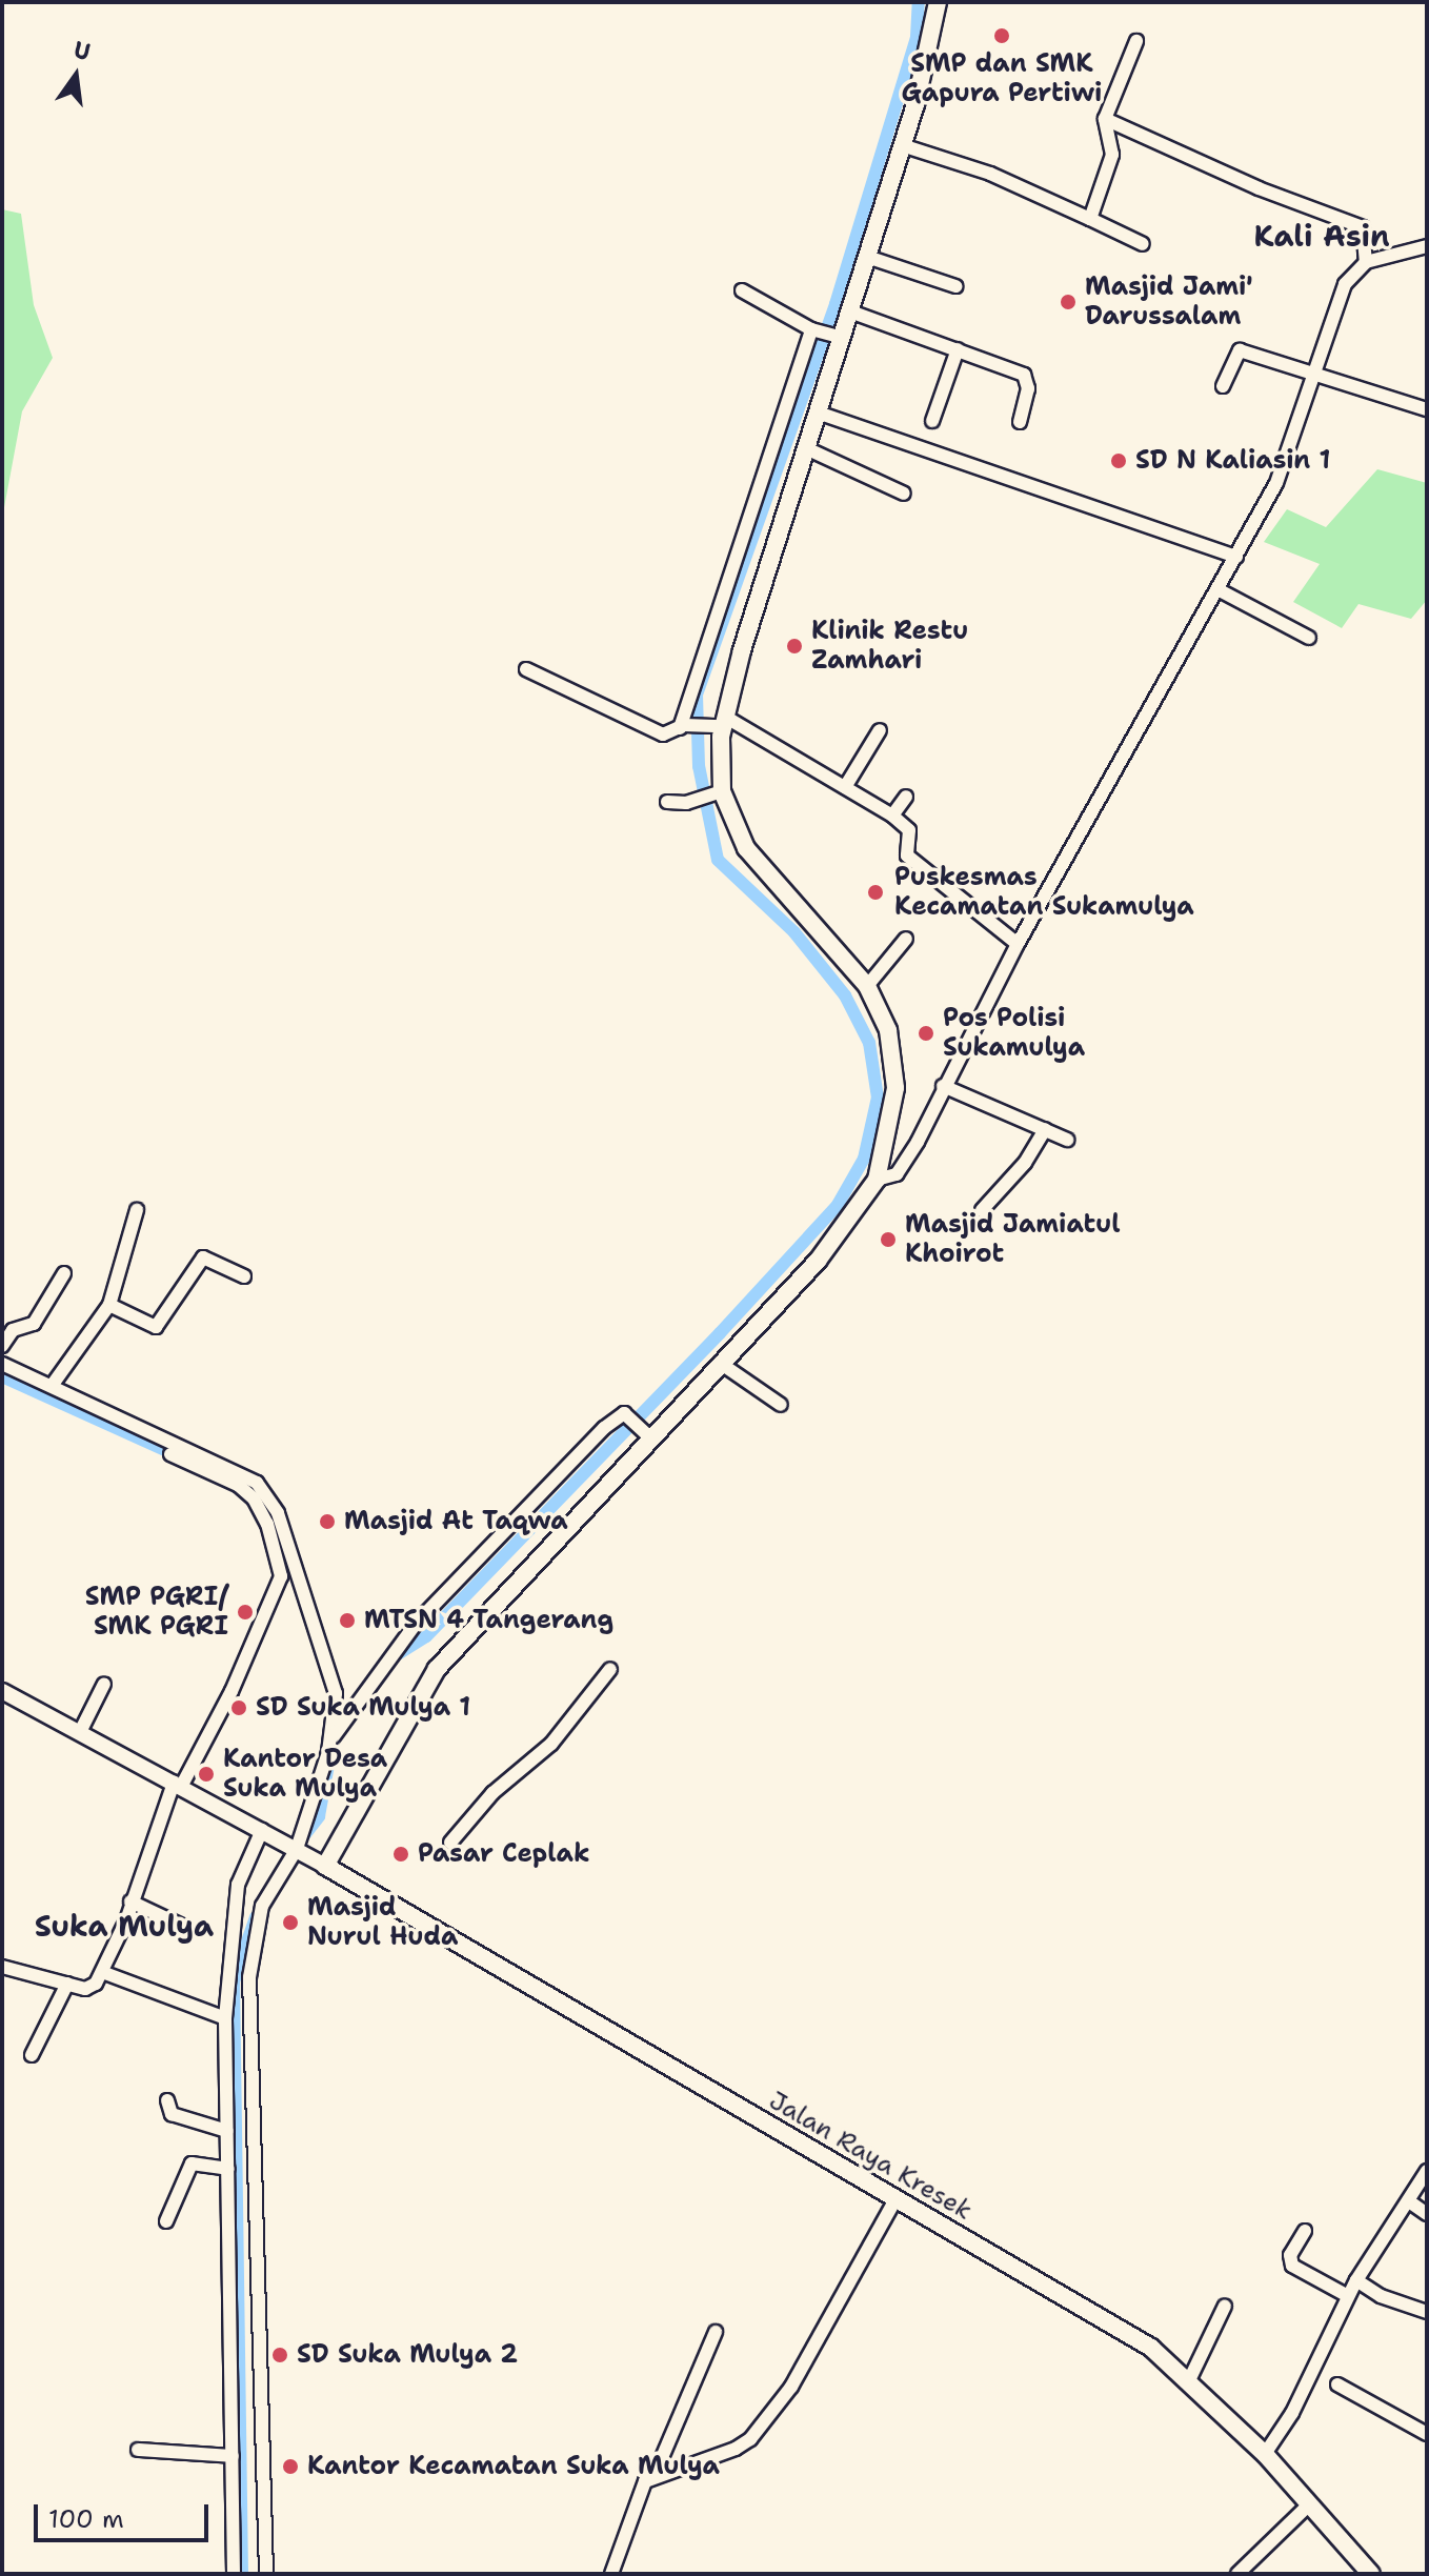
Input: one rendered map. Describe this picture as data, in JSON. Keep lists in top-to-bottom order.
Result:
{
  "streets": {
    "main road": ["Jalan Raya Kresek"]
  },
  "districts": ["Kali Asin", "Suka Mulya"],
  "places": [
    "SMP dan SMK Gapura Pertiwi",
    "Masjid Jami' Darussalam",
    "SD N Kaliasin 1",
    "Klinik Restu Zamhari",
    "Puskesmas Kecamatan Sukamulya",
    "Pos Polisi Sukamulya",
    "Masjid Jamiatul Khoirot",
    "Masjid At Taqwa",
    "SMP PGRI/ SMK PGRI",
    "MTSN 4 Tangerang",
    "SD Suka Mulya 1",
    "Kantor Desa Suka Mulya",
    "Pasar Ceplak",
    "Masjid Nurul Huda",
    "SD Suka Mulya 2",
    "Kantor Kecamatan Suka Mulya"
  ],
  "scale_bar": "100 m",
  "north": "top"
}
